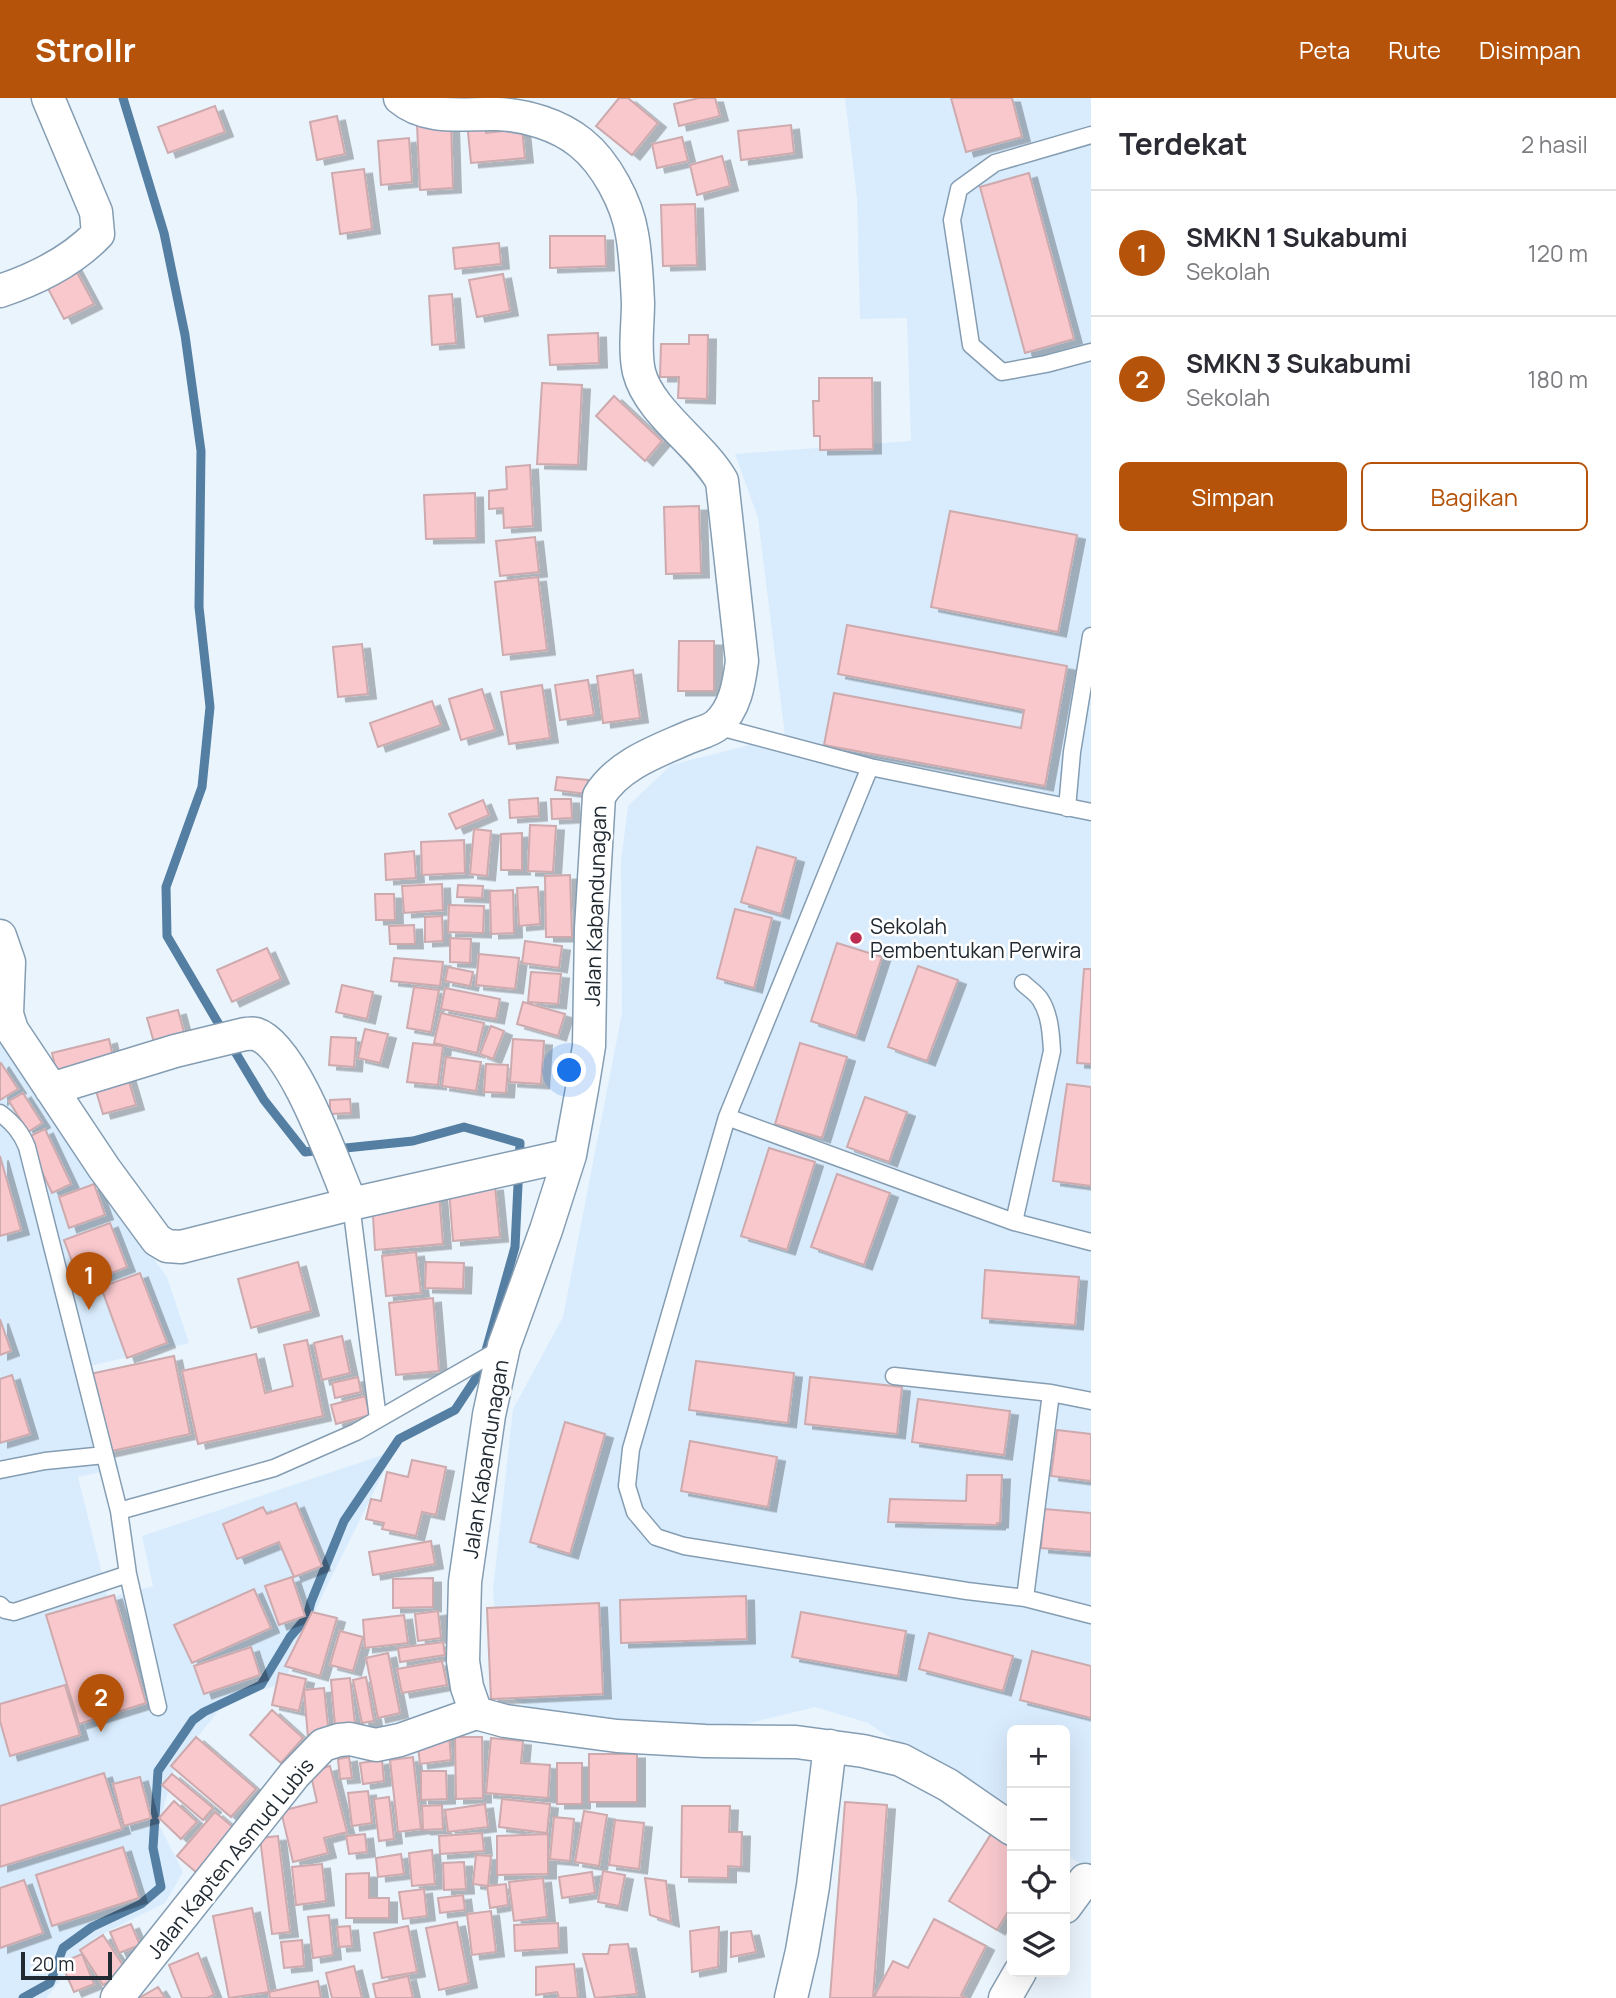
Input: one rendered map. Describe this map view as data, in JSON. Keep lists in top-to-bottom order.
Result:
{
  "streets": {
    "street": ["Jalan Kabandunagan", "Jalan Kapten Asmud Lubis"]
  },
  "crossings": [
    ["Jalan Kabandunagan", "Jalan Kapten Asmud Lubis"]
  ],
  "places": ["Sekolah Pembentukan Perwira"],
  "scale_bar": "20 m",
  "page": {
    "header": "Strollr",
    "nav": ["Peta", "Rute", "Disimpan"],
    "heading": ["Terdekat", "2 hasil"],
    "list": [
      {
        "mark": "1",
        "name": "SMKN 1 Sukabumi",
        "note": "Sekolah",
        "value": "120 m"
      },
      {
        "mark": "2",
        "name": "SMKN 3 Sukabumi",
        "note": "Sekolah",
        "value": "180 m"
      }
    ],
    "buttons": ["Simpan", "Bagikan"],
    "pins": ["1", "2"],
    "map_buttons": ["+", "−"],
    "scale": "20 m"
  }
}
